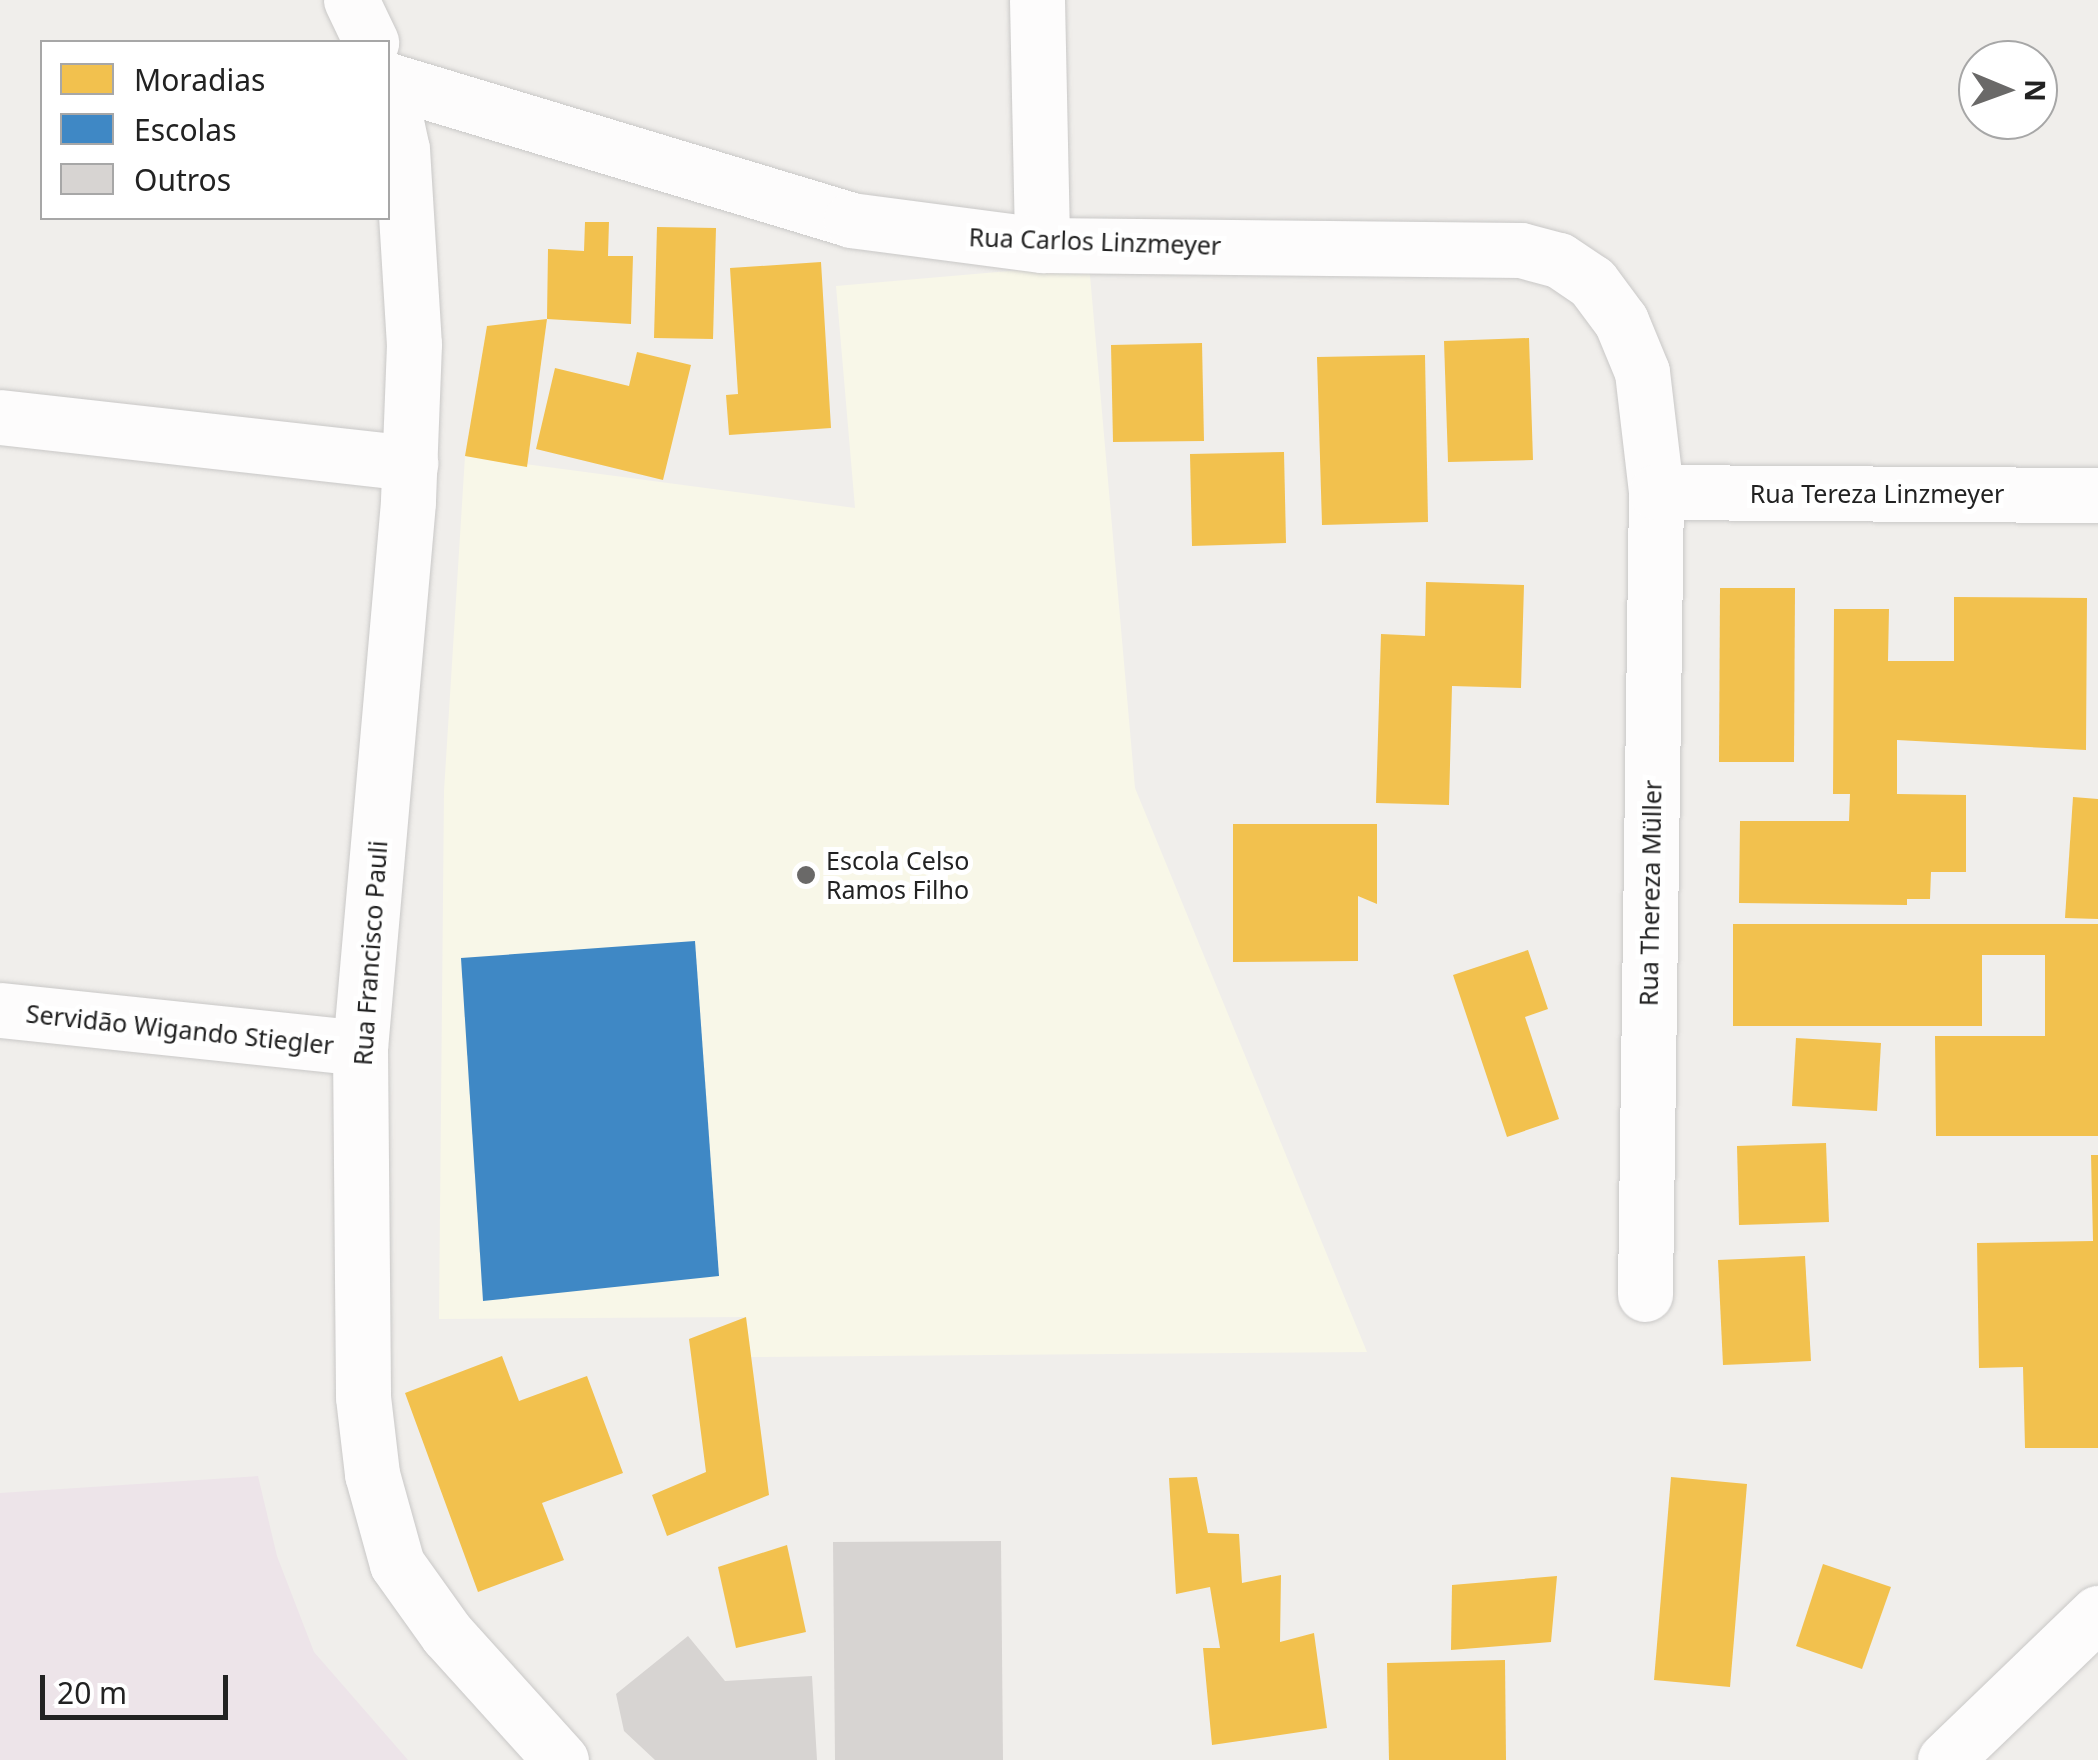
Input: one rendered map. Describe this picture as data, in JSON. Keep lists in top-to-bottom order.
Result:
{
  "streets": {
    "street": [
      "Rua Carlos Linzmeyer",
      "Rua Tereza Linzmeyer",
      "Rua Thereza Müller",
      "Rua Francisco Pauli",
      "Servidão Wigando Stiegler"
    ]
  },
  "crossings": [
    ["Rua Carlos Linzmeyer", "Rua Tereza Linzmeyer"],
    ["Rua Carlos Linzmeyer", "Rua Thereza Müller"],
    ["Rua Tereza Linzmeyer", "Rua Thereza Müller"],
    ["Rua Francisco Pauli", "Servidão Wigando Stiegler"]
  ],
  "places": ["Escola Celso Ramos Filho"],
  "legend": ["Moradias", "Escolas", "Outros"],
  "scale_bar": "20 m",
  "north": "right"
}
